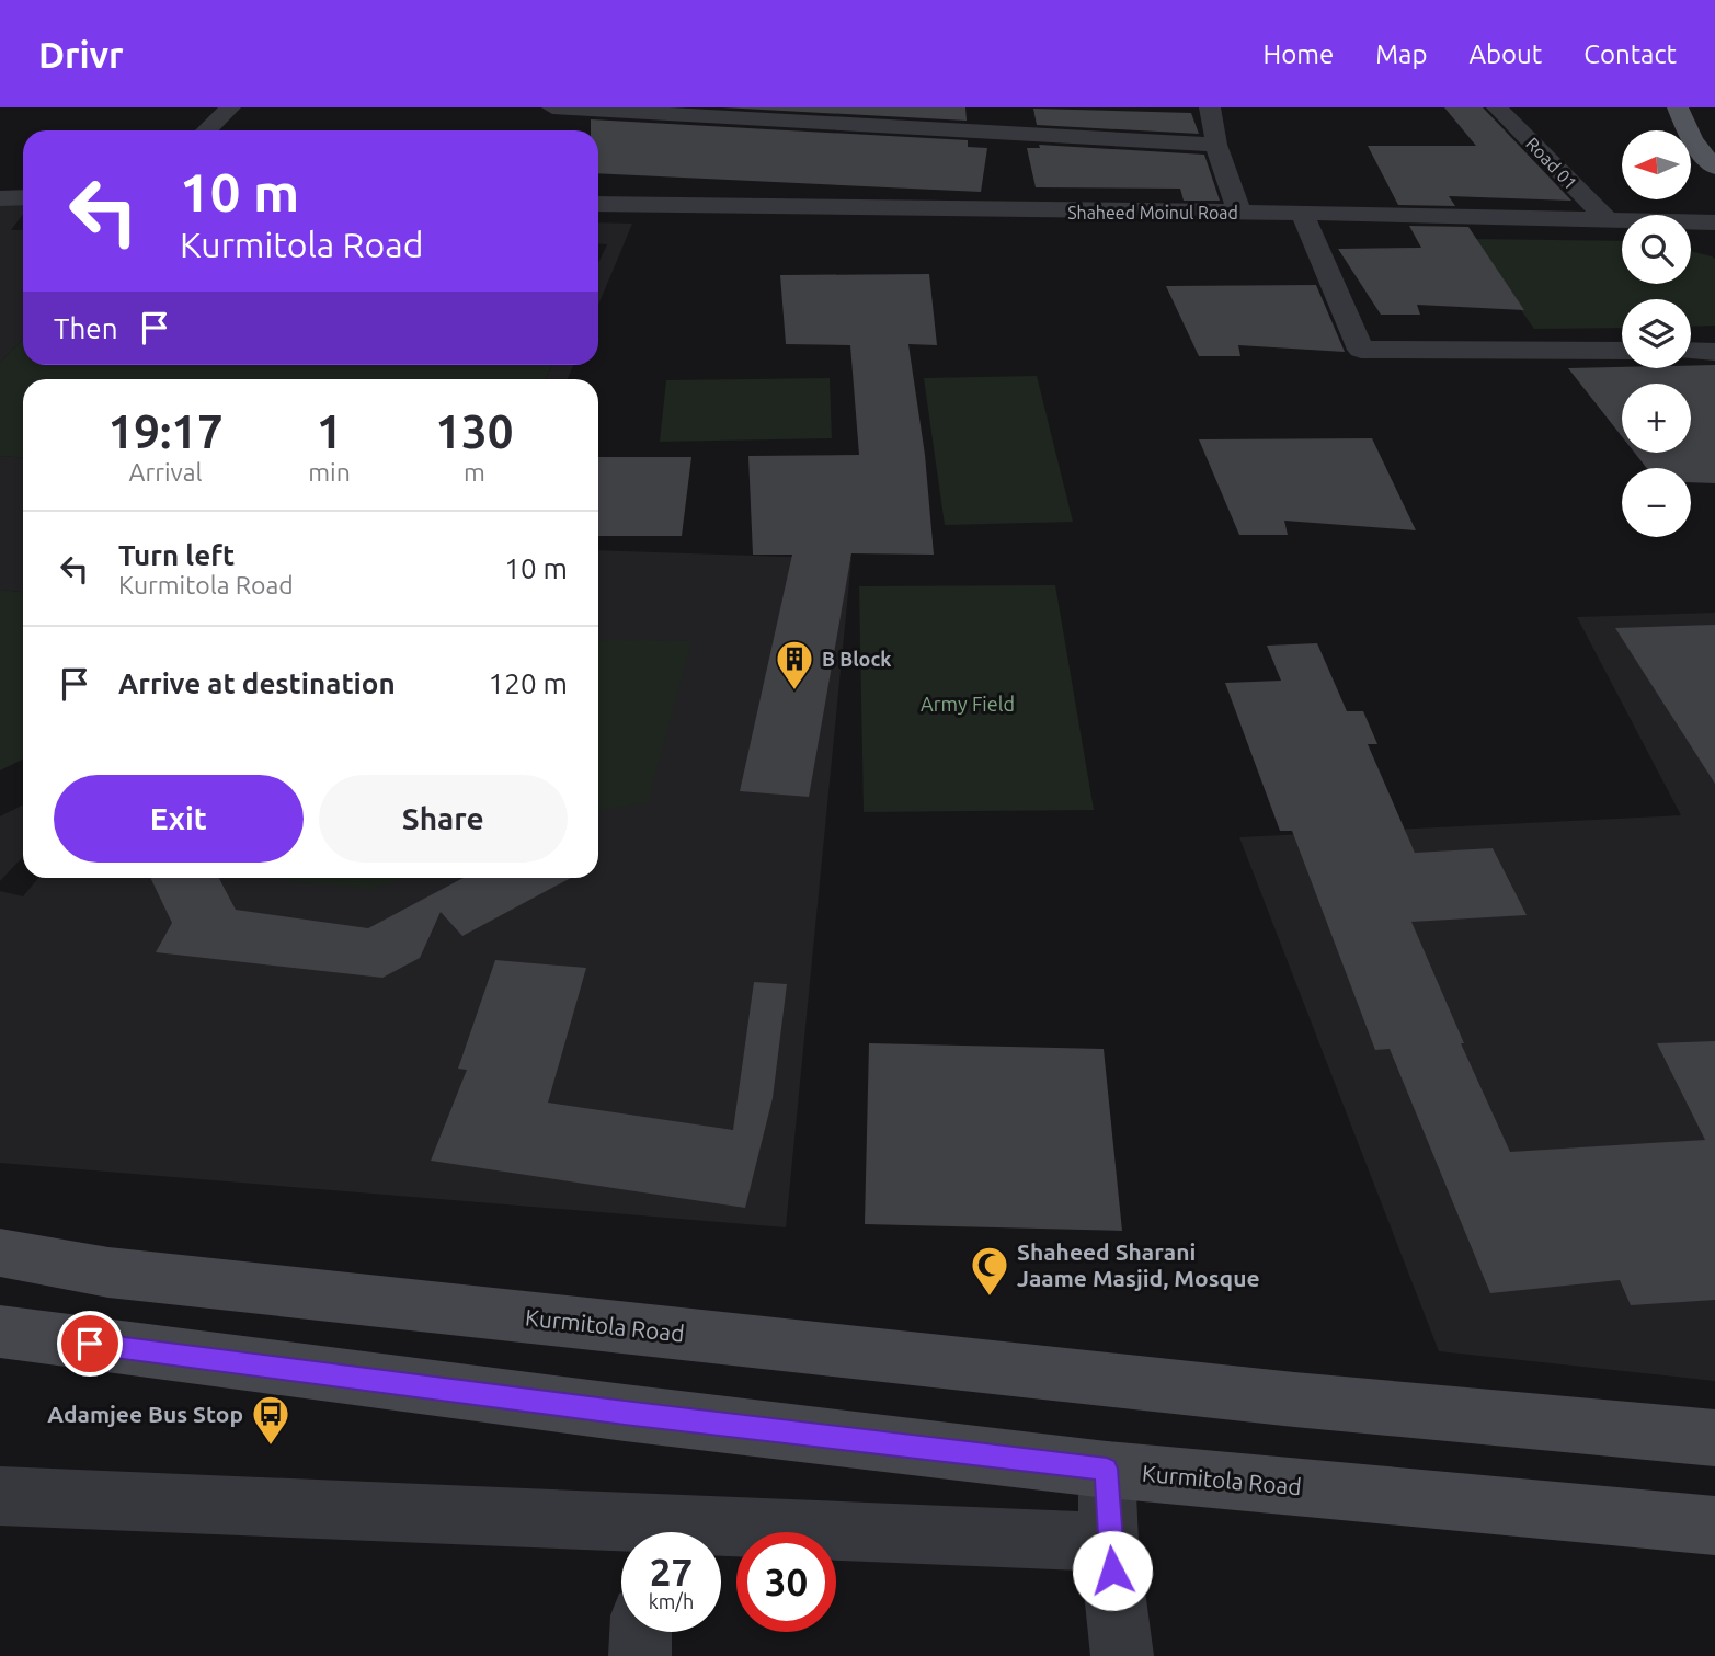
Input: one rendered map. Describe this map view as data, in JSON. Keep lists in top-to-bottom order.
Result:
{
  "streets": {
    "main road": ["Kurmitola Road"],
    "street": ["Road 01", "Shaheed Moinul Road"]
  },
  "crossings": [
    ["Road 01", "Shaheed Moinul Road"]
  ],
  "parks": ["Army Field"],
  "places": {
    "building": ["B Block"],
    "mosque": ["Shaheed Sharani Jaame Masjid, Mosque"],
    "bus stop": ["Adamjee Bus Stop"]
  },
  "north": "left",
  "page": {
    "header": "Drivr",
    "nav": [
      "Home",
      "Map",
      "About",
      "Contact"
    ],
    "map_buttons": ["+", "−"],
    "turn": ["10 m", "Kurmitola Road"],
    "then": "Then",
    "eta": [
      "19:17",
      "Arrival",
      "1",
      "min",
      "130",
      "m"
    ],
    "list": [
      {
        "name": "Turn left",
        "note": "Kurmitola Road",
        "value": "10 m"
      },
      {
        "name": "Arrive at destination",
        "value": "120 m"
      }
    ],
    "buttons": ["Exit", "Share"],
    "speed": "27 km/h",
    "limit": "30"
  }
}
